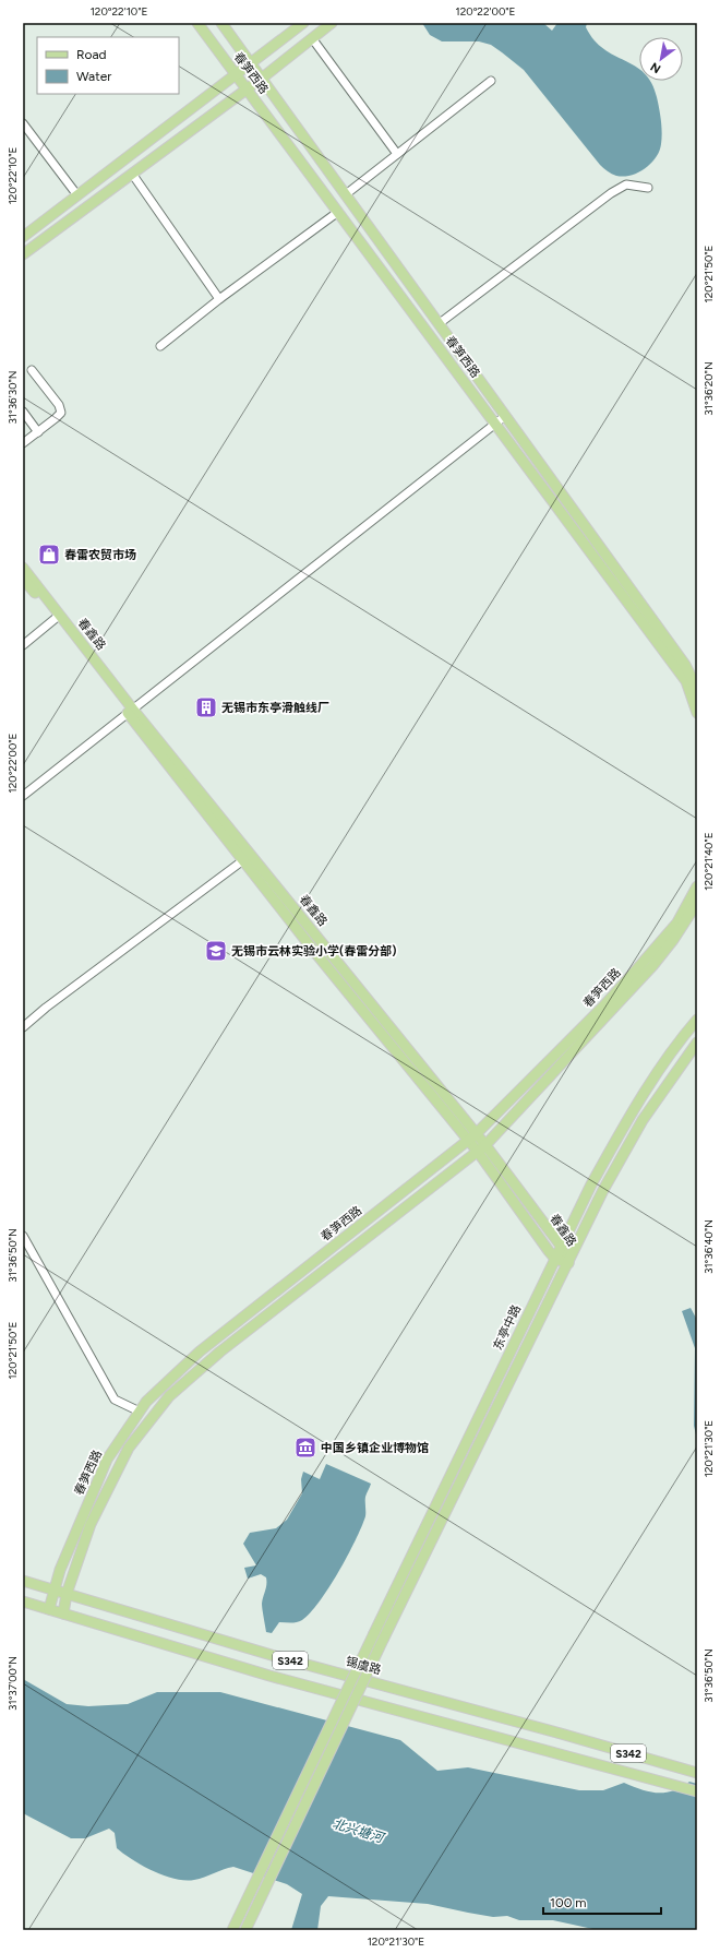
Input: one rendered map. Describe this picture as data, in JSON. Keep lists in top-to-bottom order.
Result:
{
  "streets": {
    "main road": [
      "春笋西路",
      "春鑫路",
      "东亭中路",
      "S342",
      "锡虞路"
    ]
  },
  "crossings": [
    ["春笋西路", "春鑫路"],
    ["春笋西路", "S342"],
    ["春笋西路", "锡虞路"],
    ["春鑫路", "东亭中路"]
  ],
  "water": ["北兴塘河"],
  "places": {
    "shop": ["春雷农贸市场"],
    "building": ["无锡市东亭滑触线厂"],
    "school or university": ["无锡市云林实验小学(春雷分部)"],
    "museum": ["中国乡镇企业博物馆"]
  },
  "legend": ["Road", "Water"],
  "scale_bar": "100 m",
  "north": "bottom left",
  "coordinates": [
    "120°22'10\"E",
    "120°22'00\"E",
    "120°21'50\"E",
    "31°36'20\"N",
    "31°36'30\"N",
    "120°21'40\"E",
    "31°36'40\"N",
    "31°36'50\"N",
    "120°21'30\"E",
    "31°37'00\"N"
  ]
}
